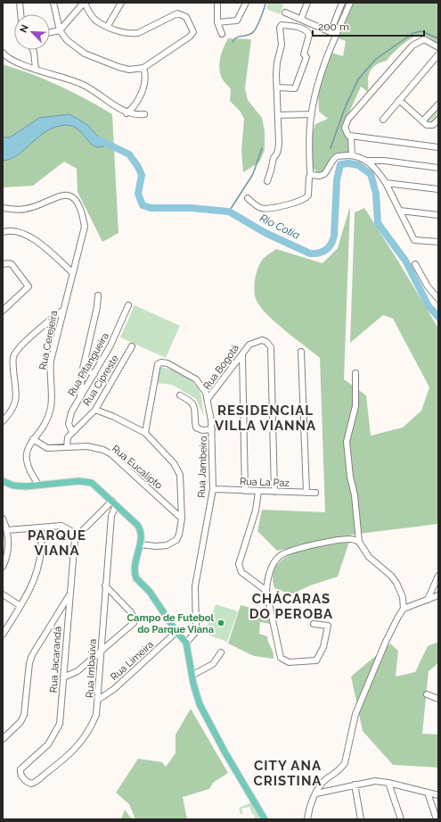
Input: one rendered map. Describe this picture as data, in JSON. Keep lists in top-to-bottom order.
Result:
{
  "streets": {
    "street": [
      "Rua Cerejeira",
      "Rua Pitangueira",
      "Rua Bogotá",
      "Rua Cipreste",
      "Rua Eucalipto",
      "Rua Jambeiro",
      "Rua La Paz",
      "Rua Jacarandá",
      "Rua Limeira",
      "Rua Imbaúva"
    ]
  },
  "crossings": [
    ["Rua Cerejeira", "Rua Eucalipto"],
    ["Rua Pitangueira", "Rua Cipreste"],
    ["Rua Bogotá", "Rua Jambeiro"],
    ["Rua Bogotá", "Rua La Paz"],
    ["Rua Cipreste", "Rua Eucalipto"],
    ["Rua Jambeiro", "Rua La Paz"],
    ["Rua Jacarandá", "Rua Imbaúva"],
    ["Rua Limeira", "Rua Imbaúva"]
  ],
  "districts": [
    "RESIDENCIAL VILLA VIANNA",
    "PARQUE VIANA",
    "CHÁCARAS DO PEROBA",
    "CITY ANA CRISTINA"
  ],
  "water": ["Rio Cotia"],
  "places": ["Campo de Futebol do Parque Viana"],
  "scale_bar": "200 m",
  "north": "top left"
}
